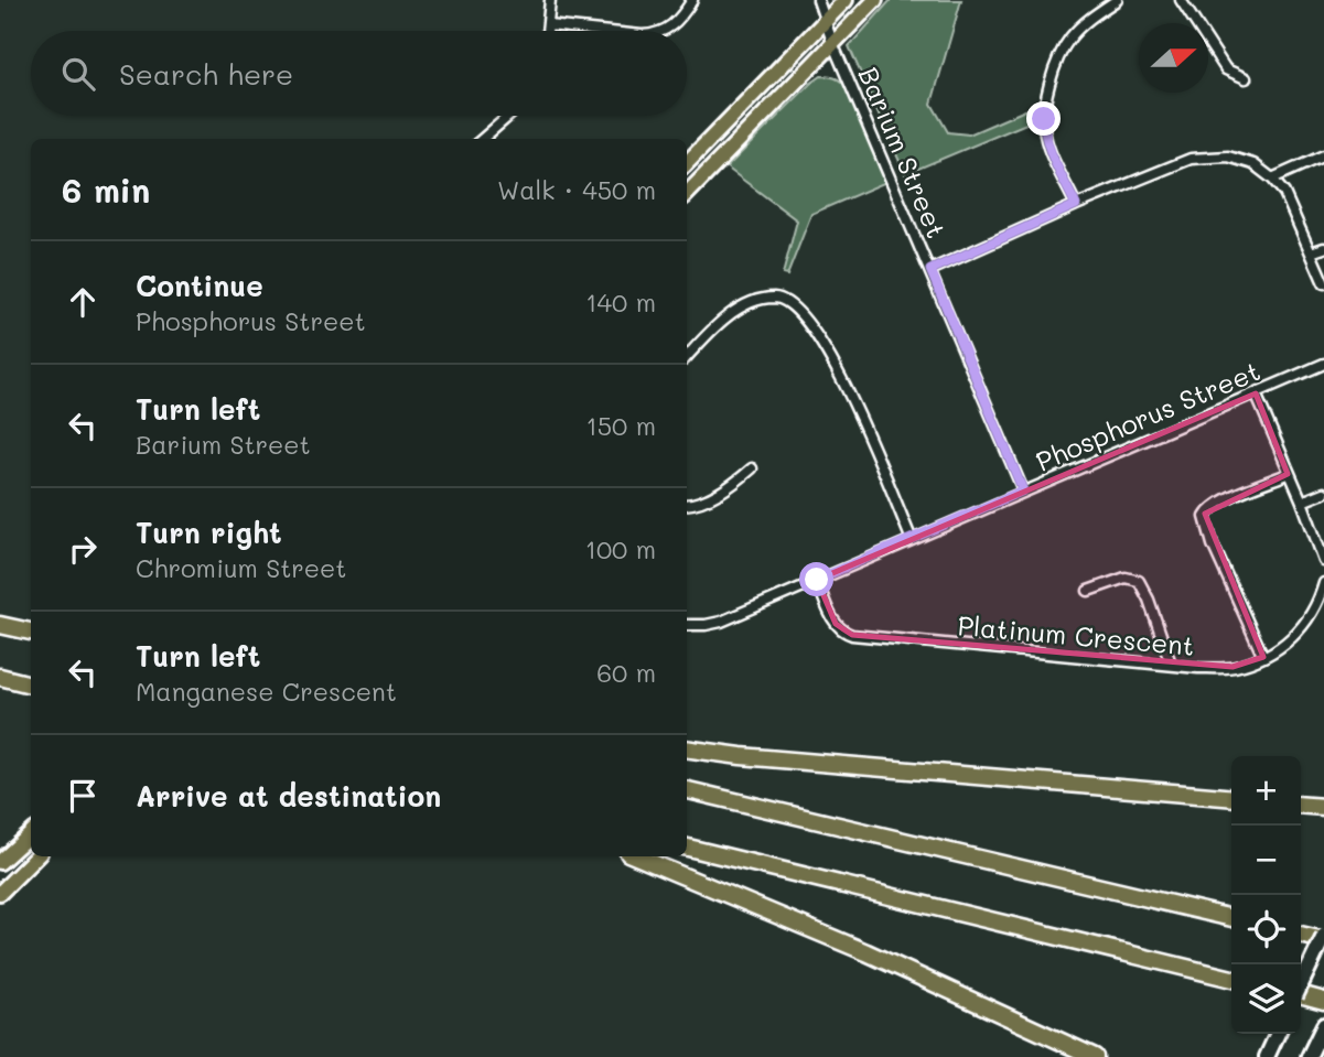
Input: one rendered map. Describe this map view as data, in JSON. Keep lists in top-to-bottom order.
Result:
{
  "streets": {
    "street": ["Barium Street", "Phosphorus Street", "Platinum Crescent"]
  },
  "crossings": [
    ["Barium Street", "Phosphorus Street"],
    ["Phosphorus Street", "Platinum Crescent"]
  ],
  "north": "right",
  "page": {
    "search": "Search here",
    "heading": ["6 min", "Walk · 450 m"],
    "list": [
      ["Continue", "Phosphorus Street", "140 m"],
      ["Turn left", "Barium Street", "150 m"],
      ["Turn right", "Chromium Street", "100 m"],
      ["Turn left", "Manganese Crescent", "60 m"],
      "Arrive at destination"
    ],
    "map_buttons": ["+", "−"]
  }
}
